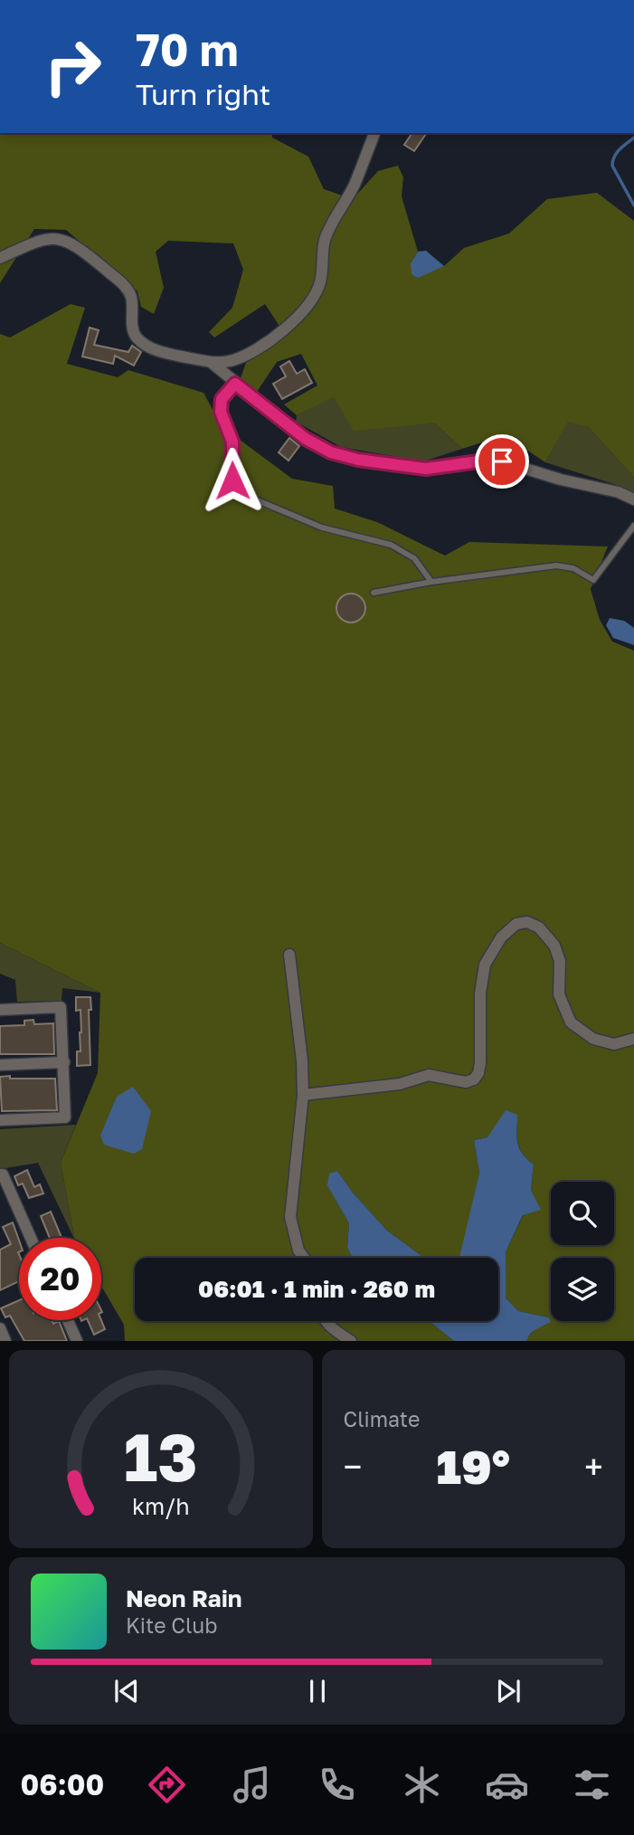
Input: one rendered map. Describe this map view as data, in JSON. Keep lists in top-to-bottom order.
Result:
{
  "page": {
    "turn": ["70 m", "Turn right"],
    "limit": "20",
    "trip": "06:01 · 1 min · 260 m",
    "tile": "Climate",
    "heat": ["−", "19°", "+"],
    "song": ["Neon Rain", "Kite Club"],
    "tabs": "06:00",
    "gauge": ["13", "km/h"]
  }
}
